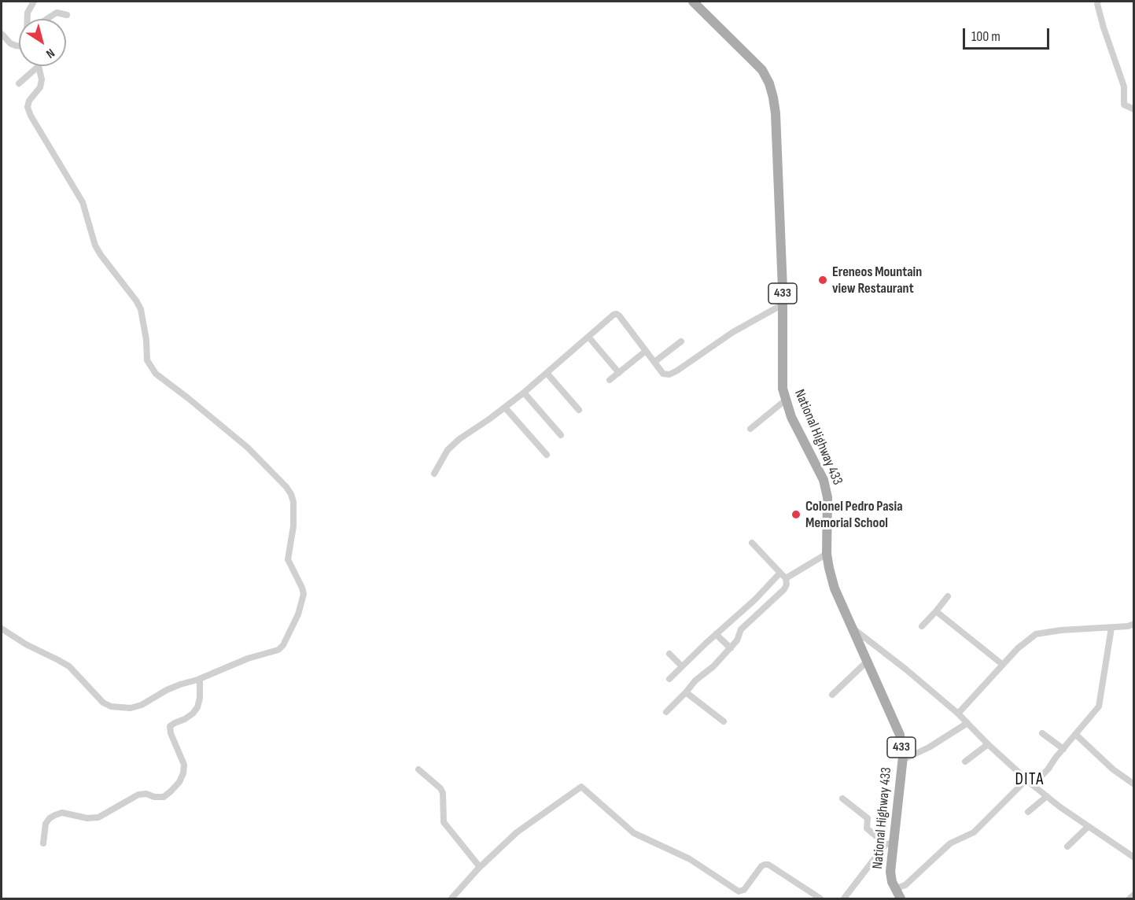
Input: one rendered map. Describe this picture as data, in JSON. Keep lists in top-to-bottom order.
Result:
{
  "streets": {
    "main road": ["433", "National Highway 433"]
  },
  "districts": ["DITA"],
  "places": ["Ereneos Mountain view Restaurant", "Colonel Pedro Pasia Memorial School"],
  "scale_bar": "100 m",
  "north": "bottom right"
}
